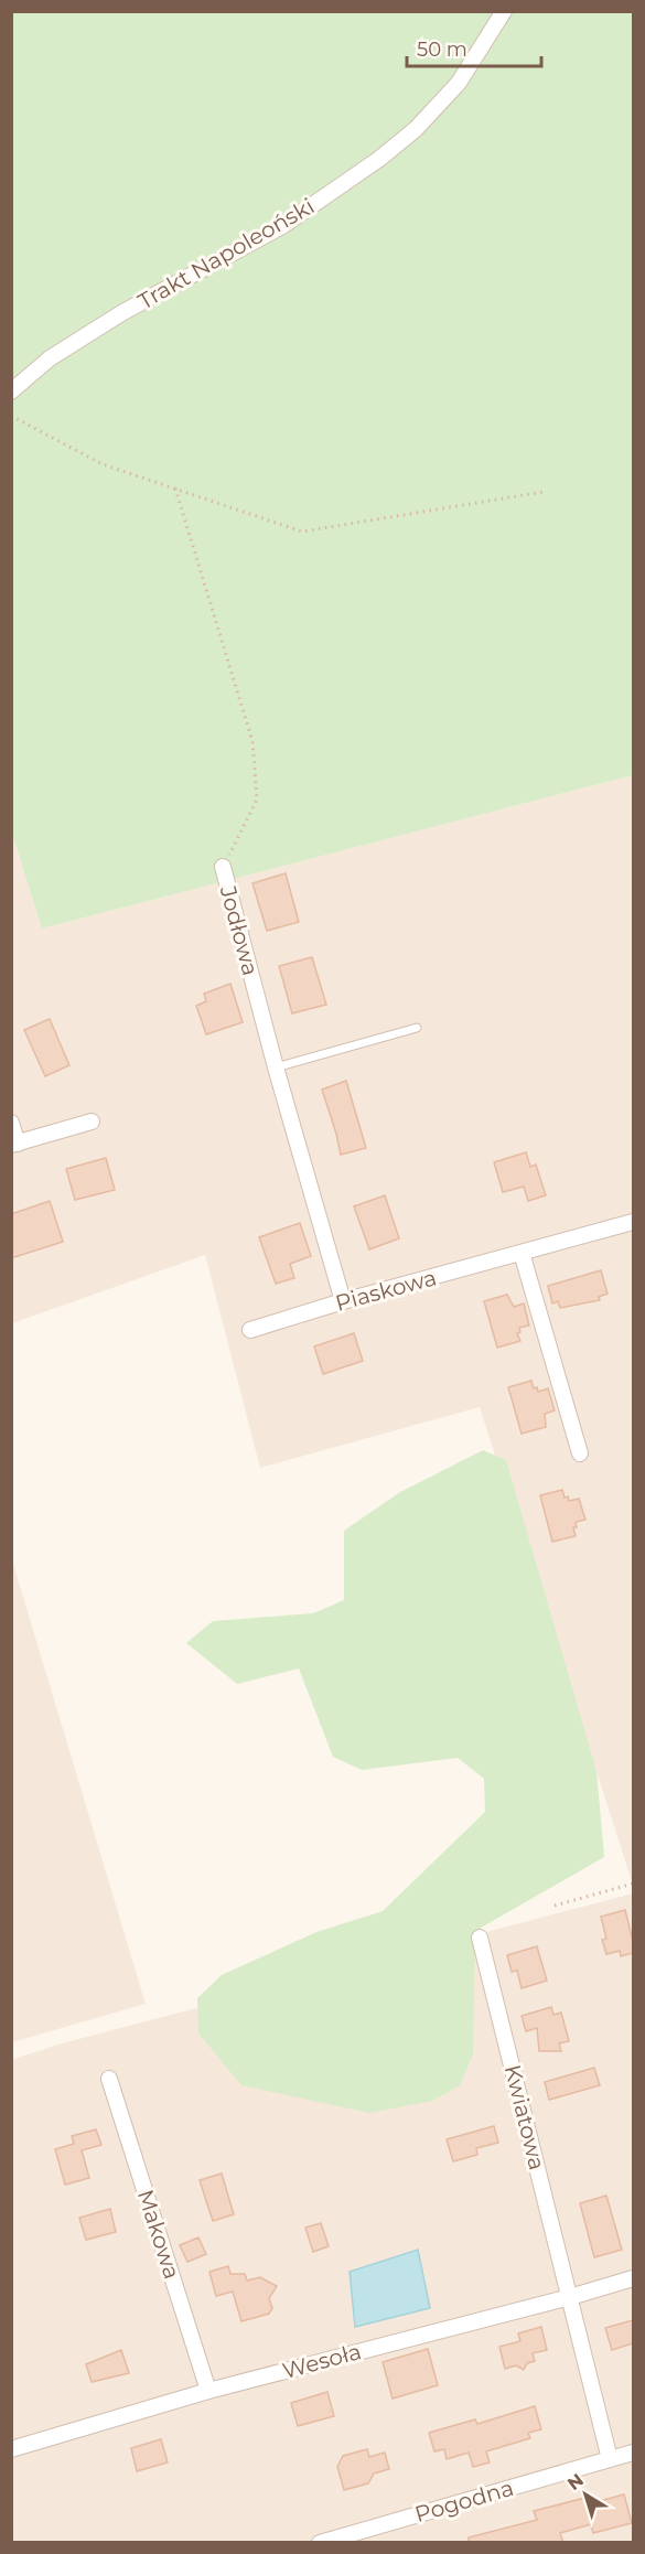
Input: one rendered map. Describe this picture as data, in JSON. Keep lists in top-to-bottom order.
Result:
{
  "streets": {
    "street": [
      "Trakt Napoleoński",
      "Jodłowa",
      "Piaskowa",
      "Kwiatowa",
      "Makowa",
      "Wesoła",
      "Pogodna"
    ]
  },
  "crossings": [
    ["Jodłowa", "Piaskowa"],
    ["Kwiatowa", "Wesoła"],
    ["Makowa", "Wesoła"]
  ],
  "scale_bar": "50 m",
  "north": "top left"
}
